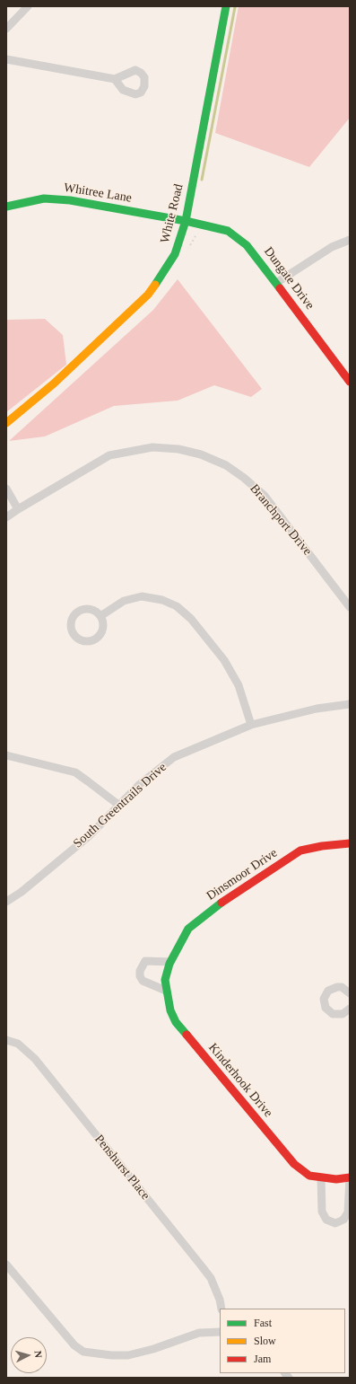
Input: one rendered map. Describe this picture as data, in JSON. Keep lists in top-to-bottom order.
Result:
{
  "streets": {
    "street": [
      "Whitree Lane",
      "White Road",
      "Dungate Drive",
      "Branchport Drive",
      "South Greentrails Drive",
      "Dinsmoor Drive",
      "Kinderhook Drive",
      "Penshurst Place"
    ]
  },
  "crossings": [
    ["Whitree Lane", "White Road"],
    ["Whitree Lane", "Dungate Drive"],
    ["White Road", "Dungate Drive"],
    ["Dinsmoor Drive", "Kinderhook Drive"]
  ],
  "legend": ["Fast", "Slow", "Jam"],
  "north": "right"
}
